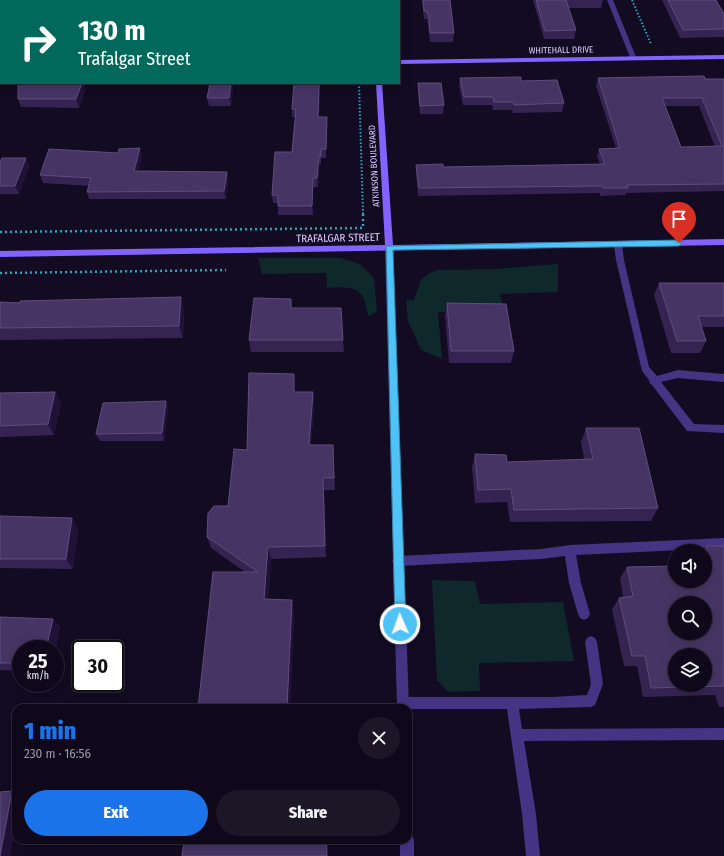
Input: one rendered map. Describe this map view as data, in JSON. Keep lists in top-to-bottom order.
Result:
{
  "streets": {
    "main road": ["WHITEHALL DRIVE", "ATKINSON BOULEVARD", "TRAFALGAR STREET"]
  },
  "crossings": [
    ["ATKINSON BOULEVARD", "TRAFALGAR STREET"]
  ],
  "page": {
    "turn": ["130 m", "Trafalgar Street"],
    "speed": "25 km/h",
    "limit": "30",
    "heading": ["1 min", "230 m · 16:56"],
    "buttons": ["Exit", "Share"]
  }
}
